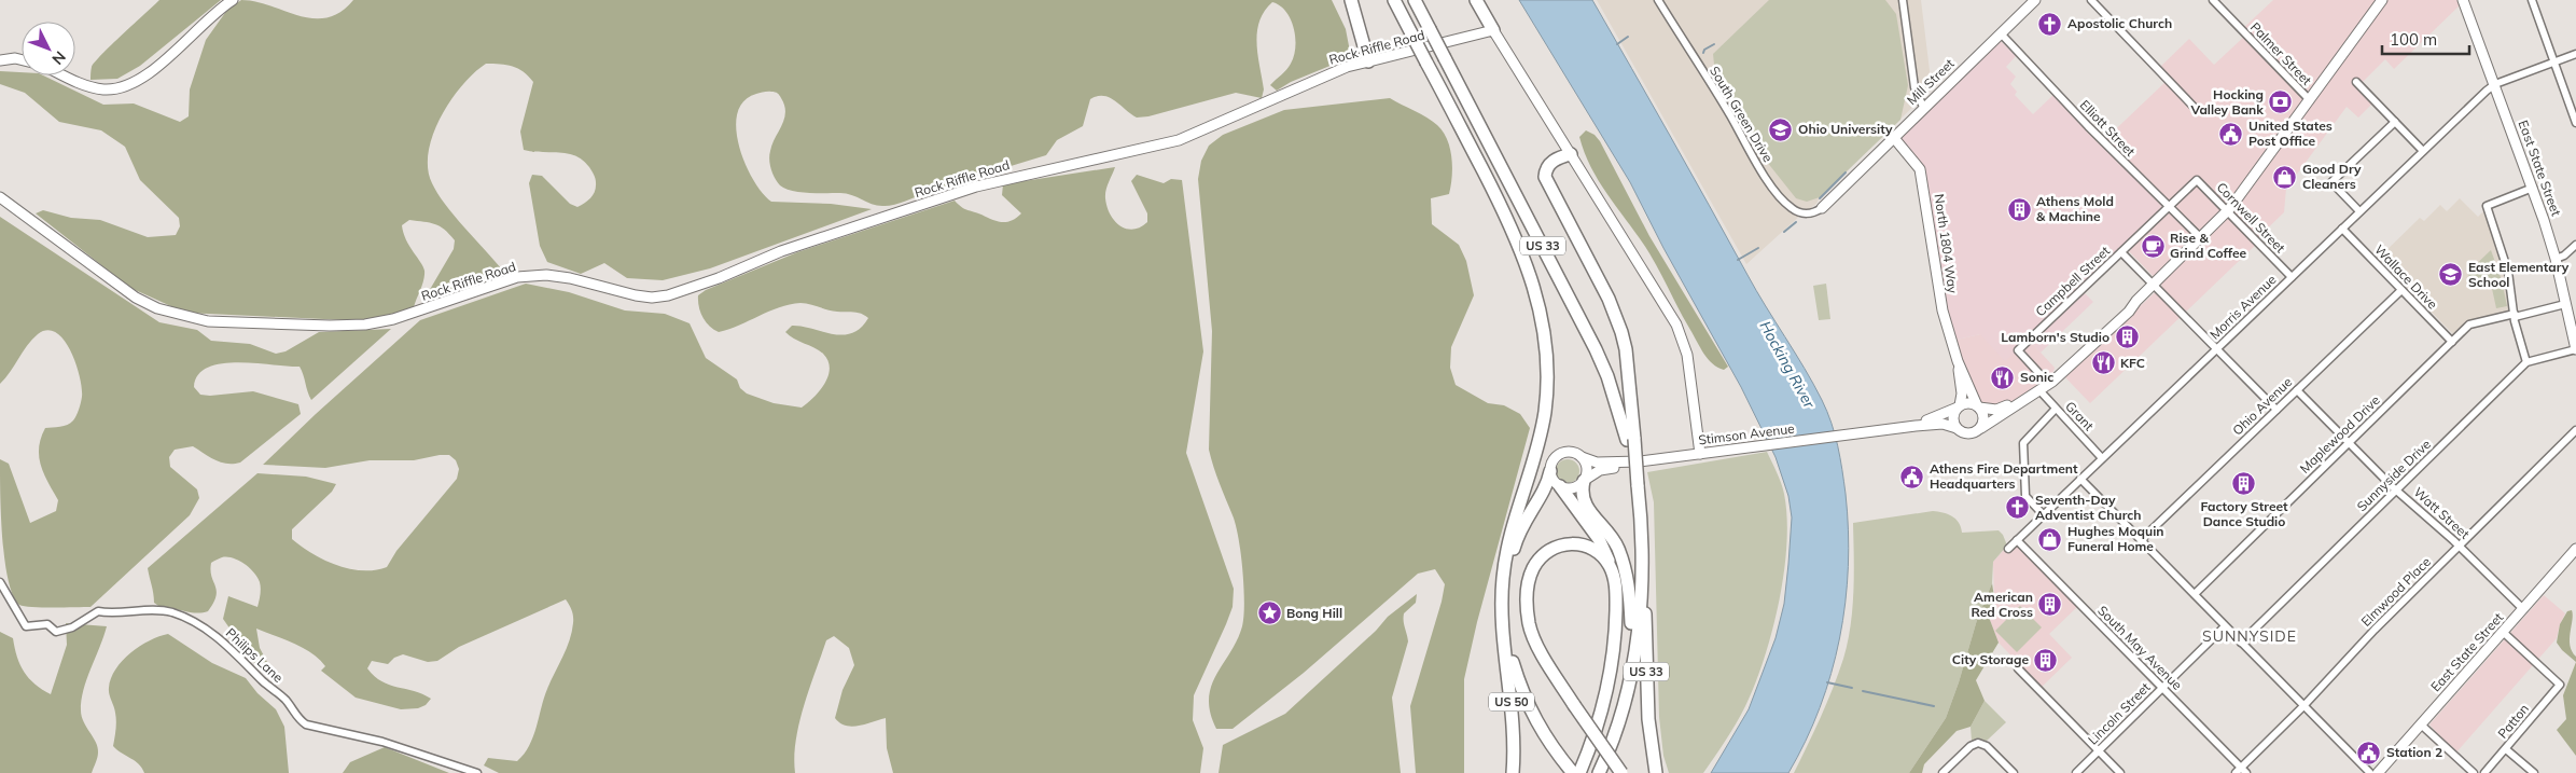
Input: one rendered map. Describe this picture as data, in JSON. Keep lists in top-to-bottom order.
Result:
{
  "streets": {
    "highway": ["US 33", "US 50"],
    "street": [
      "Rock Riffle Road",
      "Palmer Street",
      "Mill Street",
      "South Green Drive",
      "Elliott Street",
      "East State Street",
      "Cornwell Street",
      "North 1804 Way",
      "Wallace Drive",
      "Campbell Street",
      "Morris Avenue",
      "Ohio Avenue",
      "Grant",
      "Stimson Avenue",
      "Maplewood Drive",
      "Sunnyside Drive",
      "Watt Street",
      "Elmwood Place",
      "South May Avenue",
      "Philips Lane",
      "Lincoln Street",
      "Patton"
    ]
  },
  "crossings": [
    ["Mill Street", "South Green Drive"],
    ["Mill Street", "Elliott Street"],
    ["Mill Street", "North 1804 Way"],
    ["Elliott Street", "Cornwell Street"],
    ["East State Street", "Morris Avenue"],
    ["East State Street", "Maplewood Drive"],
    ["East State Street", "Sunnyside Drive"],
    ["East State Street", "Watt Street"],
    ["East State Street", "Patton"],
    ["Cornwell Street", "Campbell Street"],
    ["Cornwell Street", "Morris Avenue"],
    ["North 1804 Way", "Stimson Avenue"],
    ["US 33", "US 50"],
    ["Wallace Drive", "Morris Avenue"],
    ["Wallace Drive", "Ohio Avenue"],
    ["Wallace Drive", "Maplewood Drive"],
    ["Campbell Street", "Morris Avenue"],
    ["Morris Avenue", "Grant"],
    ["Morris Avenue", "South May Avenue"],
    ["Ohio Avenue", "Watt Street"],
    ["Maplewood Drive", "Watt Street"],
    ["Sunnyside Drive", "Watt Street"],
    ["Watt Street", "Elmwood Place"],
    ["Elmwood Place", "South May Avenue"],
    ["South May Avenue", "Lincoln Street"]
  ],
  "districts": ["SUNNYSIDE"],
  "water": ["Hocking River"],
  "places": {
    "church": ["Apostolic Church", "Seventh-Day Adventist Church"],
    "bank": ["Hocking Valley Bank"],
    "school or university": ["Ohio University", "East Elementary School"],
    "public building": ["United States Post Office", "Athens Fire Department Headquarters", "Station 2"],
    "shop": ["Good Dry Cleaners", "Hughes Moquin Funeral Home"],
    "building": [
      "Athens Mold & Machine",
      "Lamborn's Studio",
      "Factory Street Dance Studio",
      "American Red Cross",
      "City Storage"
    ],
    "cafe": ["Rise & Grind Coffee"],
    "restaurant": ["KFC", "Sonic"],
    "place": ["Bong Hill"]
  },
  "scale_bar": "100 m",
  "north": "bottom right"
}
